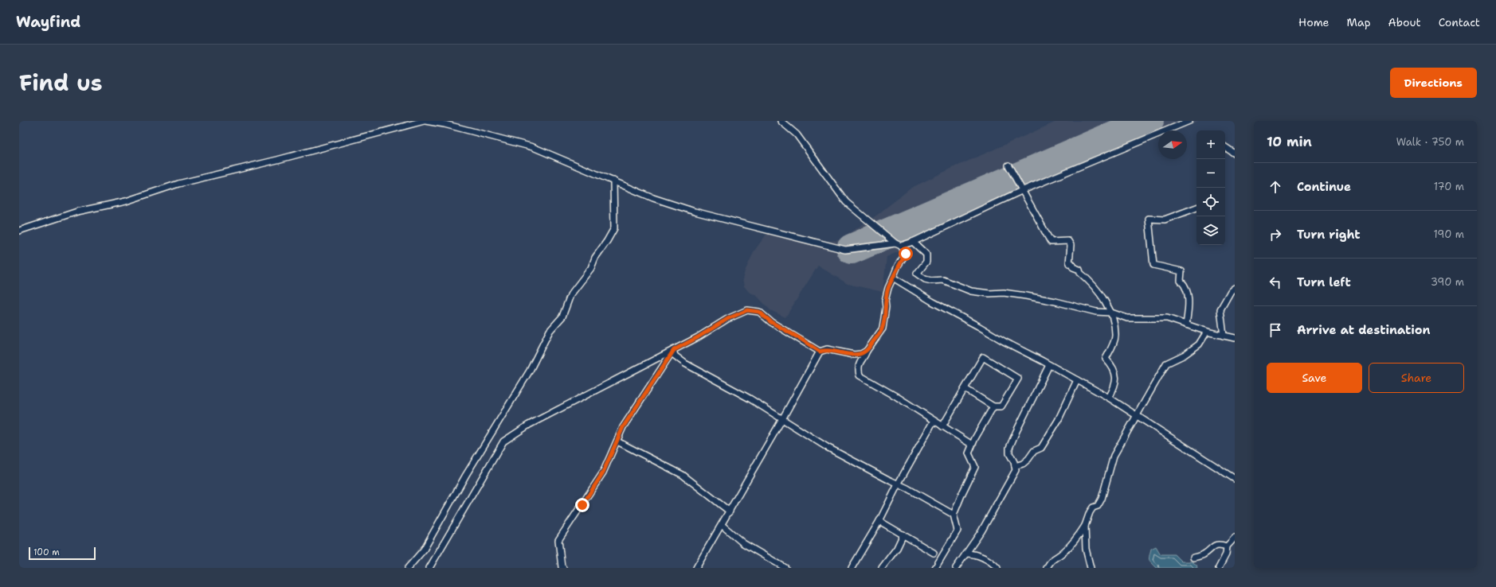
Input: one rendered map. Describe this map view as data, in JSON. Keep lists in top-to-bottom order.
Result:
{
  "scale_bar": "100 m",
  "north": "right",
  "page": {
    "header": "Wayfind",
    "nav": [
      "Home",
      "Map",
      "About",
      "Contact"
    ],
    "title": "Find us",
    "buttons": [
      "Directions",
      ["Save", "Share"]
    ],
    "heading": ["10 min", "Walk · 750 m"],
    "map_buttons": ["+", "−"],
    "list": [
      ["Continue", "170 m"],
      ["Turn right", "190 m"],
      ["Turn left", "390 m"],
      "Arrive at destination"
    ],
    "scale": "100 m"
  }
}
